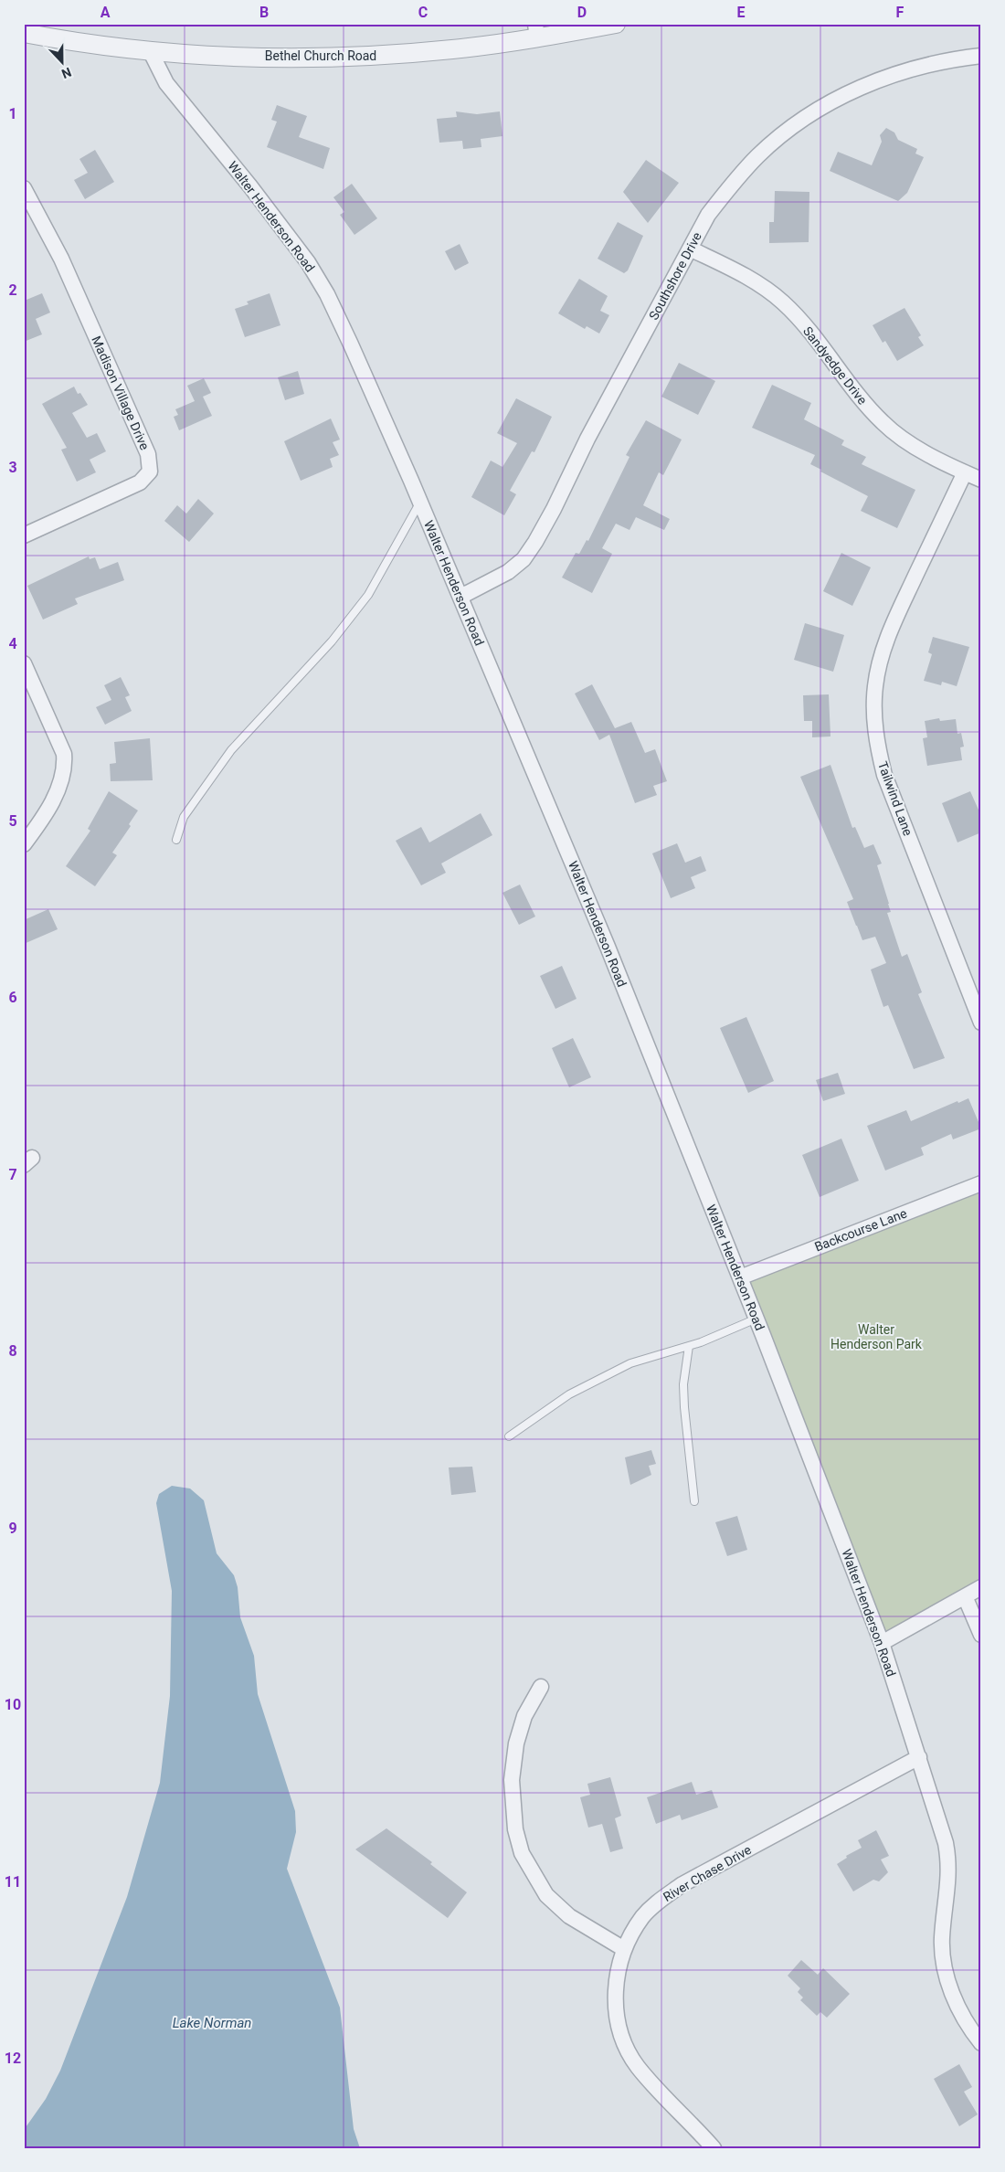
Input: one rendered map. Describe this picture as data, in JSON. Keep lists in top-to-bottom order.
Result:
{
  "streets": {
    "street": [
      "Bethel Church Road",
      "Walter Henderson Road",
      "Southshore Drive",
      "Sandyedge Drive",
      "Madison Village Drive",
      "Tailwind Lane",
      "Backcourse Lane",
      "River Chase Drive"
    ]
  },
  "crossings": [
    ["Bethel Church Road", "Walter Henderson Road"],
    ["Walter Henderson Road", "Southshore Drive"],
    ["Walter Henderson Road", "Backcourse Lane"],
    ["Walter Henderson Road", "River Chase Drive"],
    ["Southshore Drive", "Sandyedge Drive"],
    ["Sandyedge Drive", "Tailwind Lane"]
  ],
  "water": ["Lake Norman"],
  "parks": ["Walter Henderson Park"],
  "north": "bottom",
  "grid": {
    "columns": [
      "A",
      "B",
      "C",
      "D",
      "E",
      "F"
    ],
    "rows": [
      "1",
      "2",
      "3",
      "4",
      "5",
      "6",
      "7",
      "8",
      "9",
      "10",
      "11",
      "12"
    ]
  }
}
